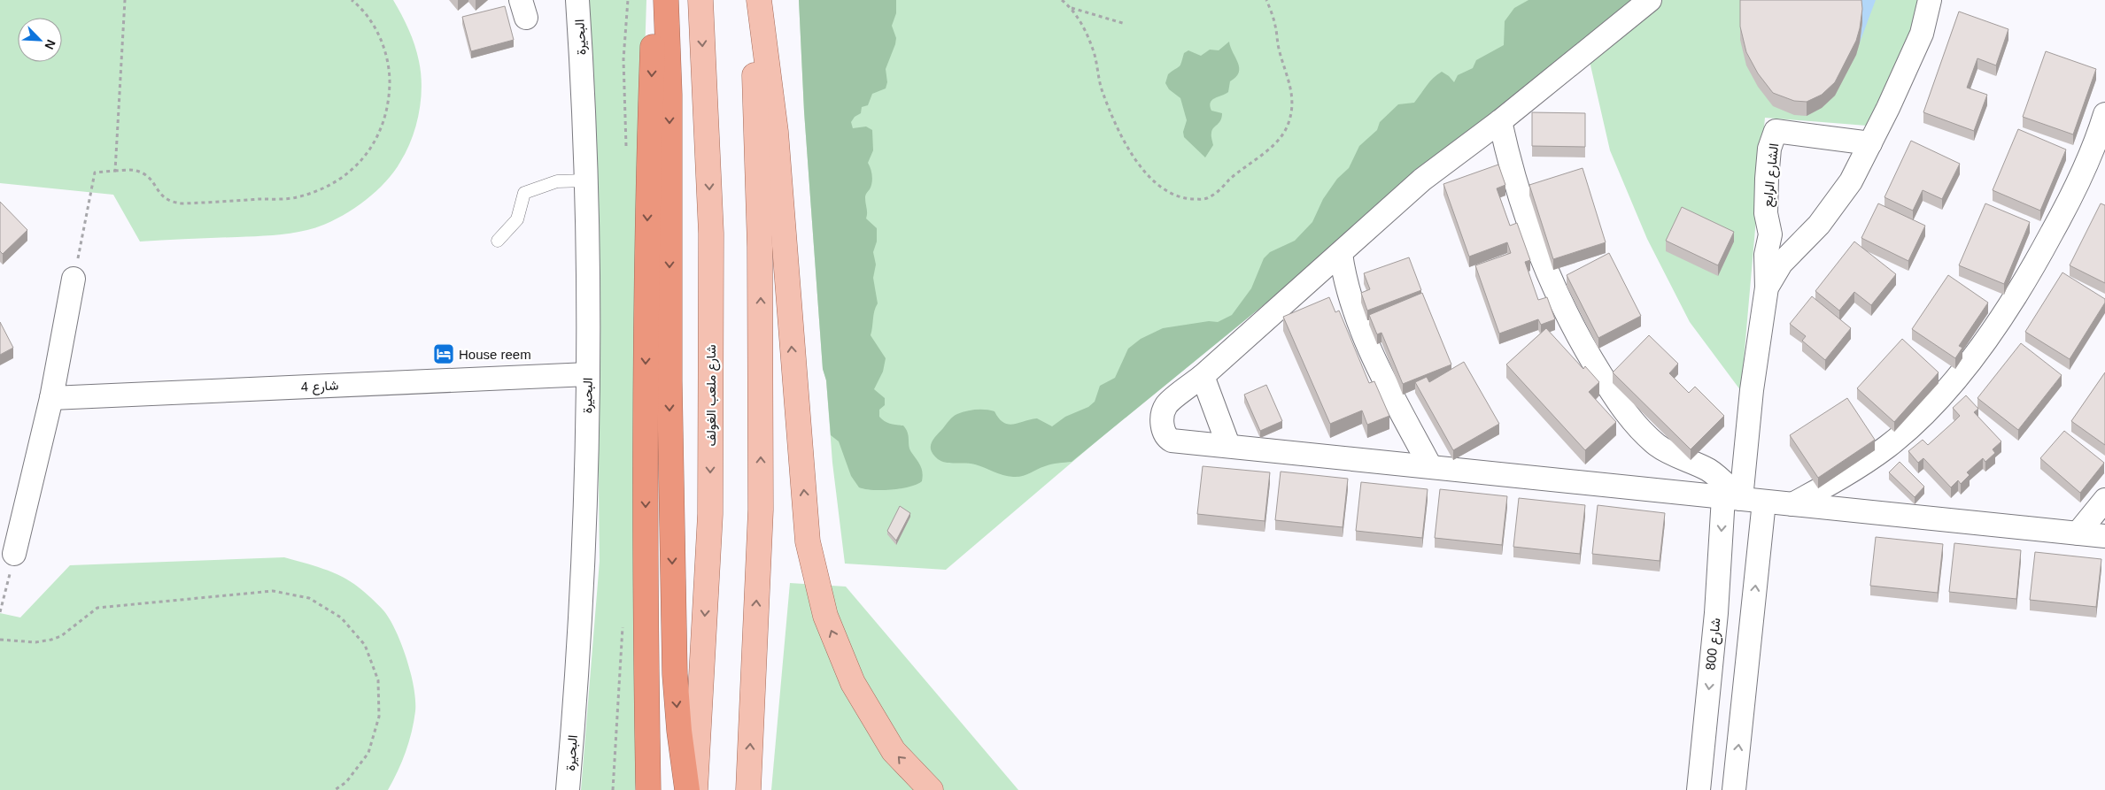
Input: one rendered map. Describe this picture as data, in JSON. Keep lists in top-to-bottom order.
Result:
{
  "streets": {
    "main road": ["شارع ملعب الغولف"],
    "street": [
      "البحيرة",
      "الشارع الرابع",
      "شارع 4",
      "شارع 800"
    ]
  },
  "crossings": [
    ["البحيرة", "شارع 4"],
    ["الشارع الرابع", "شارع 800"]
  ],
  "places": {
    "hotel": ["House reem"]
  },
  "north": "bottom right"
}
